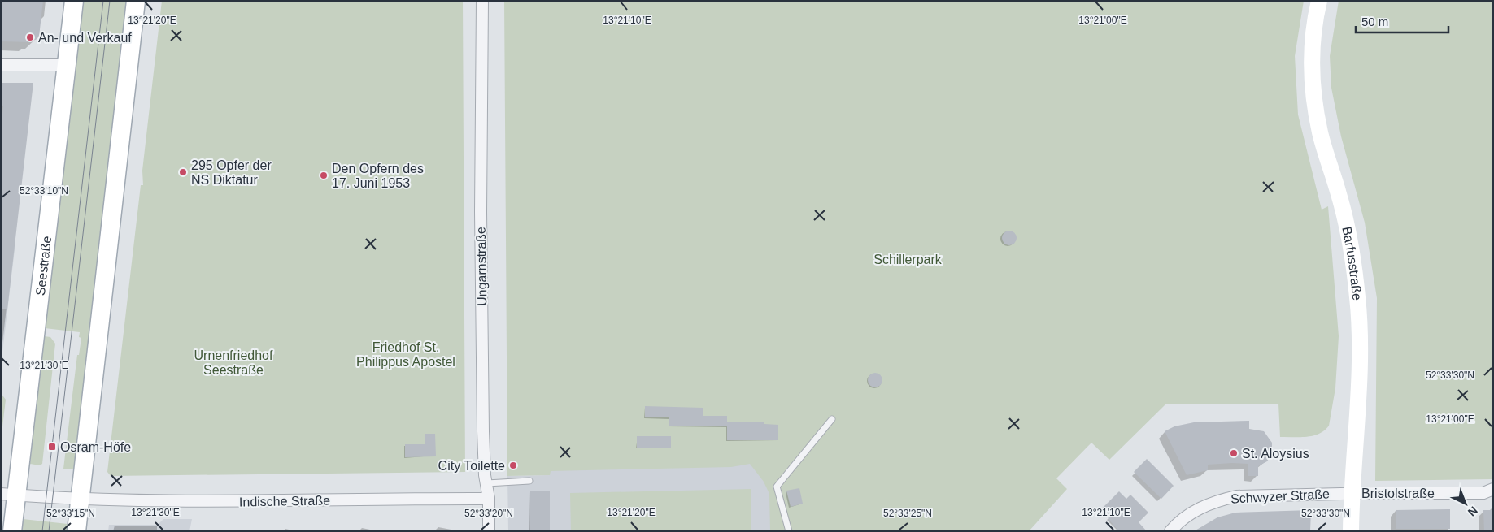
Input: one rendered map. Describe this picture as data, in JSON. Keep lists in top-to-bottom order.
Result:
{
  "streets": {
    "main road": ["Barfusstraße", "Seestraße"],
    "street": [
      "Ungarnstraße",
      "Bristolstraße",
      "Schwyzer Straße",
      "Indische Straße"
    ]
  },
  "crossings": [
    ["Barfusstraße", "Bristolstraße"],
    ["Barfusstraße", "Schwyzer Straße"],
    ["Seestraße", "Indische Straße"],
    ["Ungarnstraße", "Indische Straße"],
    ["Bristolstraße", "Schwyzer Straße"]
  ],
  "parks": ["Schillerpark", "Friedhof St. Philippus Apostel", "Urnenfriedhof Seestraße"],
  "places": {
    "other": [
      "An- und Verkauf",
      "295 Opfer der NS Diktatur",
      "Den Opfern des 17. Juni 1953",
      "St. Aloysius",
      "City Toilette"
    ],
    "transit": ["Osram-Höfe"]
  },
  "scale_bar": "50 m",
  "north": "bottom right",
  "coordinates": [
    "13°21'20\"E",
    "13°21'10\"E",
    "13°21'00\"E",
    "52°33'10\"N",
    "13°21'30\"E",
    "52°33'30\"N",
    "52°33'15\"N",
    "52°33'20\"N",
    "52°33'25\"N"
  ]
}
